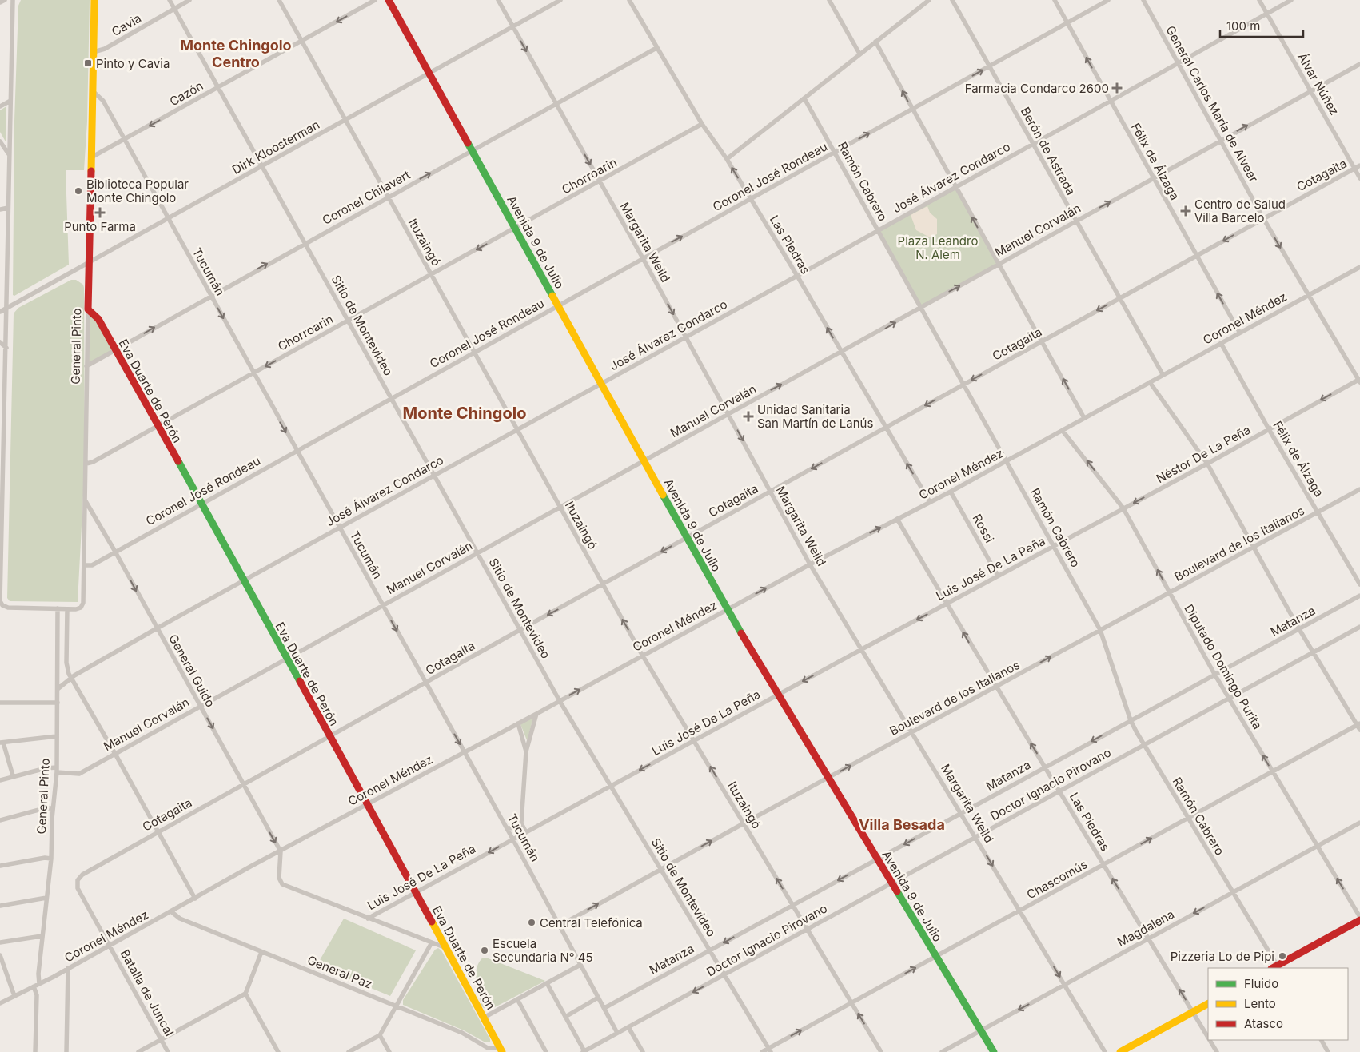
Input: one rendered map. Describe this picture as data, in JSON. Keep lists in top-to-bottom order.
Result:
{
  "streets": {
    "main road": ["Avenida 9 de Julio", "General Pinto", "Eva Duarte de Perón"],
    "street": [
      "Cavia",
      "Álvar Núñez",
      "Cazón",
      "General Carlos María de Alvear",
      "Dirk Kloosterman",
      "Berón de Astrada",
      "Félix de Álzaga",
      "Cotagaita",
      "Chorroarin",
      "Coronel José Rondeau",
      "José Álvarez Condarco",
      "Ramón Cabrero",
      "Coronel Chilavert",
      "Manuel Corvalán",
      "Ituzaingó",
      "Margarita Weild",
      "Las Piedras",
      "Tucumán",
      "Coronel Méndez",
      "Sitio de Montevideo",
      "Néstor De La Peña",
      "Rossi",
      "Boulevard de los Italianos",
      "Luis José De La Peña",
      "Matanza",
      "Diputado Domingo Purita",
      "General Guido",
      "Doctor Ignacio Pirovano",
      "Chascomús",
      "Magdalena",
      "General Paz",
      "Batalla de Juncal"
    ]
  },
  "crossings": [
    ["Cavia", "Sitio de Montevideo"],
    ["Cavia", "General Pinto"],
    ["Álvar Núñez", "Cotagaita"],
    ["Álvar Núñez", "José Álvarez Condarco"],
    ["Álvar Núñez", "Manuel Corvalán"],
    ["Cazón", "Ituzaingó"],
    ["Cazón", "Tucumán"],
    ["Cazón", "Sitio de Montevideo"],
    ["Cazón", "General Pinto"],
    ["General Carlos María de Alvear", "Cotagaita"],
    ["General Carlos María de Alvear", "José Álvarez Condarco"],
    ["General Carlos María de Alvear", "Manuel Corvalán"],
    ["General Carlos María de Alvear", "Coronel Méndez"],
    ["General Carlos María de Alvear", "Néstor De La Peña"],
    ["Dirk Kloosterman", "Ituzaingó"],
    ["Dirk Kloosterman", "Avenida 9 de Julio"],
    ["Dirk Kloosterman", "Margarita Weild"],
    ["Dirk Kloosterman", "Tucumán"],
    ["Dirk Kloosterman", "Sitio de Montevideo"],
    ["Dirk Kloosterman", "General Pinto"],
    ["Berón de Astrada", "Cotagaita"],
    ["Berón de Astrada", "Coronel José Rondeau"],
    ["Berón de Astrada", "José Álvarez Condarco"],
    ["Berón de Astrada", "Manuel Corvalán"],
    ["Berón de Astrada", "Coronel Méndez"],
    ["Félix de Álzaga", "Cotagaita"],
    ["Félix de Álzaga", "Coronel José Rondeau"],
    ["Félix de Álzaga", "José Álvarez Condarco"],
    ["Félix de Álzaga", "Manuel Corvalán"],
    ["Félix de Álzaga", "Coronel Méndez"],
    ["Félix de Álzaga", "Néstor De La Peña"],
    ["Félix de Álzaga", "Boulevard de los Italianos"],
    ["Cotagaita", "Ramón Cabrero"],
    ["Cotagaita", "Ituzaingó"],
    ["Cotagaita", "Avenida 9 de Julio"],
    ["Cotagaita", "Margarita Weild"],
    ["Cotagaita", "Las Piedras"],
    ["Cotagaita", "Tucumán"],
    ["Cotagaita", "Sitio de Montevideo"],
    ["Cotagaita", "Eva Duarte de Perón"],
    ["Cotagaita", "General Guido"],
    ["Cotagaita", "Batalla de Juncal"],
    ["Chorroarin", "Ituzaingó"],
    ["Chorroarin", "Avenida 9 de Julio"],
    ["Chorroarin", "Margarita Weild"],
    ["Chorroarin", "Las Piedras"],
    ["Chorroarin", "Tucumán"],
    ["Chorroarin", "Sitio de Montevideo"],
    ["Chorroarin", "General Pinto"],
    ["Chorroarin", "Eva Duarte de Perón"],
    ["Coronel José Rondeau", "Ramón Cabrero"],
    ["Coronel José Rondeau", "Ituzaingó"],
    ["Coronel José Rondeau", "Avenida 9 de Julio"],
    ["Coronel José Rondeau", "Margarita Weild"],
    ["Coronel José Rondeau", "Las Piedras"],
    ["Coronel José Rondeau", "Tucumán"],
    ["Coronel José Rondeau", "Sitio de Montevideo"],
    ["Coronel José Rondeau", "General Pinto"],
    ["Coronel José Rondeau", "Eva Duarte de Perón"],
    ["Coronel José Rondeau", "General Guido"],
    ["José Álvarez Condarco", "Ramón Cabrero"],
    ["José Álvarez Condarco", "Ituzaingó"],
    ["José Álvarez Condarco", "Avenida 9 de Julio"],
    ["José Álvarez Condarco", "Margarita Weild"],
    ["José Álvarez Condarco", "Las Piedras"],
    ["José Álvarez Condarco", "Tucumán"],
    ["José Álvarez Condarco", "Sitio de Montevideo"],
    ["José Álvarez Condarco", "General Pinto"],
    ["José Álvarez Condarco", "Eva Duarte de Perón"],
    ["José Álvarez Condarco", "General Guido"],
    ["Ramón Cabrero", "Manuel Corvalán"],
    ["Ramón Cabrero", "Coronel Méndez"],
    ["Ramón Cabrero", "Néstor De La Peña"],
    ["Ramón Cabrero", "Boulevard de los Italianos"],
    ["Ramón Cabrero", "Luis José De La Peña"],
    ["Ramón Cabrero", "Matanza"],
    ["Ramón Cabrero", "Doctor Ignacio Pirovano"],
    ["Ramón Cabrero", "Chascomús"],
    ["Ramón Cabrero", "Magdalena"],
    ["Coronel Chilavert", "Ituzaingó"],
    ["Coronel Chilavert", "Avenida 9 de Julio"],
    ["Coronel Chilavert", "Margarita Weild"],
    ["Coronel Chilavert", "Las Piedras"],
    ["Coronel Chilavert", "Tucumán"],
    ["Coronel Chilavert", "Sitio de Montevideo"],
    ["Coronel Chilavert", "General Pinto"],
    ["Coronel Chilavert", "Eva Duarte de Perón"],
    ["Manuel Corvalán", "Ituzaingó"],
    ["Manuel Corvalán", "Avenida 9 de Julio"],
    ["Manuel Corvalán", "Margarita Weild"],
    ["Manuel Corvalán", "Las Piedras"],
    ["Manuel Corvalán", "Tucumán"],
    ["Manuel Corvalán", "Sitio de Montevideo"],
    ["Manuel Corvalán", "General Pinto"],
    ["Manuel Corvalán", "Eva Duarte de Perón"],
    ["Manuel Corvalán", "General Guido"],
    ["Ituzaingó", "Coronel Méndez"],
    ["Ituzaingó", "Boulevard de los Italianos"],
    ["Ituzaingó", "Luis José De La Peña"],
    ["Ituzaingó", "Matanza"],
    ["Ituzaingó", "Doctor Ignacio Pirovano"],
    ["Ituzaingó", "Chascomús"],
    ["Avenida 9 de Julio", "Coronel Méndez"],
    ["Avenida 9 de Julio", "Boulevard de los Italianos"],
    ["Avenida 9 de Julio", "Luis José De La Peña"],
    ["Avenida 9 de Julio", "Matanza"],
    ["Avenida 9 de Julio", "Doctor Ignacio Pirovano"],
    ["Avenida 9 de Julio", "Chascomús"],
    ["Avenida 9 de Julio", "Magdalena"],
    ["Margarita Weild", "Coronel Méndez"],
    ["Margarita Weild", "Boulevard de los Italianos"],
    ["Margarita Weild", "Luis José De La Peña"],
    ["Margarita Weild", "Matanza"],
    ["Margarita Weild", "Doctor Ignacio Pirovano"],
    ["Margarita Weild", "Chascomús"],
    ["Margarita Weild", "Magdalena"],
    ["Las Piedras", "Coronel Méndez"],
    ["Las Piedras", "Boulevard de los Italianos"],
    ["Las Piedras", "Luis José De La Peña"],
    ["Las Piedras", "Matanza"],
    ["Las Piedras", "Doctor Ignacio Pirovano"],
    ["Las Piedras", "Chascomús"],
    ["Las Piedras", "Magdalena"],
    ["Tucumán", "Coronel Méndez"],
    ["Tucumán", "General Pinto"],
    ["Tucumán", "Boulevard de los Italianos"],
    ["Tucumán", "Luis José De La Peña"],
    ["Tucumán", "Matanza"],
    ["Tucumán", "Doctor Ignacio Pirovano"],
    ["Coronel Méndez", "Sitio de Montevideo"],
    ["Coronel Méndez", "General Pinto"],
    ["Coronel Méndez", "Eva Duarte de Perón"],
    ["Coronel Méndez", "Rossi"],
    ["Coronel Méndez", "Diputado Domingo Purita"],
    ["Coronel Méndez", "General Guido"],
    ["Coronel Méndez", "General Paz"],
    ["Coronel Méndez", "Batalla de Juncal"],
    ["Sitio de Montevideo", "Boulevard de los Italianos"],
    ["Sitio de Montevideo", "Luis José De La Peña"],
    ["Sitio de Montevideo", "Matanza"],
    ["Sitio de Montevideo", "Doctor Ignacio Pirovano"],
    ["Sitio de Montevideo", "Chascomús"],
    ["General Pinto", "Eva Duarte de Perón"],
    ["General Pinto", "General Guido"],
    ["Eva Duarte de Perón", "Luis José De La Peña"],
    ["Eva Duarte de Perón", "General Paz"],
    ["Néstor De La Peña", "Luis José De La Peña"],
    ["Néstor De La Peña", "Diputado Domingo Purita"],
    ["Rossi", "Luis José De La Peña"],
    ["Boulevard de los Italianos", "Diputado Domingo Purita"],
    ["Matanza", "Diputado Domingo Purita"],
    ["Diputado Domingo Purita", "Doctor Ignacio Pirovano"],
    ["Diputado Domingo Purita", "Chascomús"],
    ["Diputado Domingo Purita", "Magdalena"]
  ],
  "one_way": [
    "Cazón",
    "Cotagaita",
    "Coronel Chilavert",
    "Margarita Weild",
    "Las Piedras",
    "Néstor De La Peña",
    "Boulevard de los Italianos",
    "Luis José De La Peña",
    "Matanza",
    "Diputado Domingo Purita",
    "General Guido",
    "Chascomús",
    "Magdalena"
  ],
  "districts": ["Monte Chingolo Centro", "Monte Chingolo", "Villa Besada"],
  "parks": ["Plaza Leandro N. Alem"],
  "places": {
    "transit": ["Pinto y Cavia"],
    "health": [
      "Farmacia Condarco 2600",
      "Centro de Salud Villa Barcelo",
      "Punto Farma",
      "Unidad Sanitaria San Martín de Lanús"
    ],
    "other": [
      "Biblioteca Popular Monte Chingolo",
      "Central Telefónica",
      "Escuela Secundaria N° 45",
      "Pizzeria Lo de Pipi"
    ]
  },
  "legend": ["Fluido", "Lento", "Atasco"],
  "scale_bar": "100 m"
}
